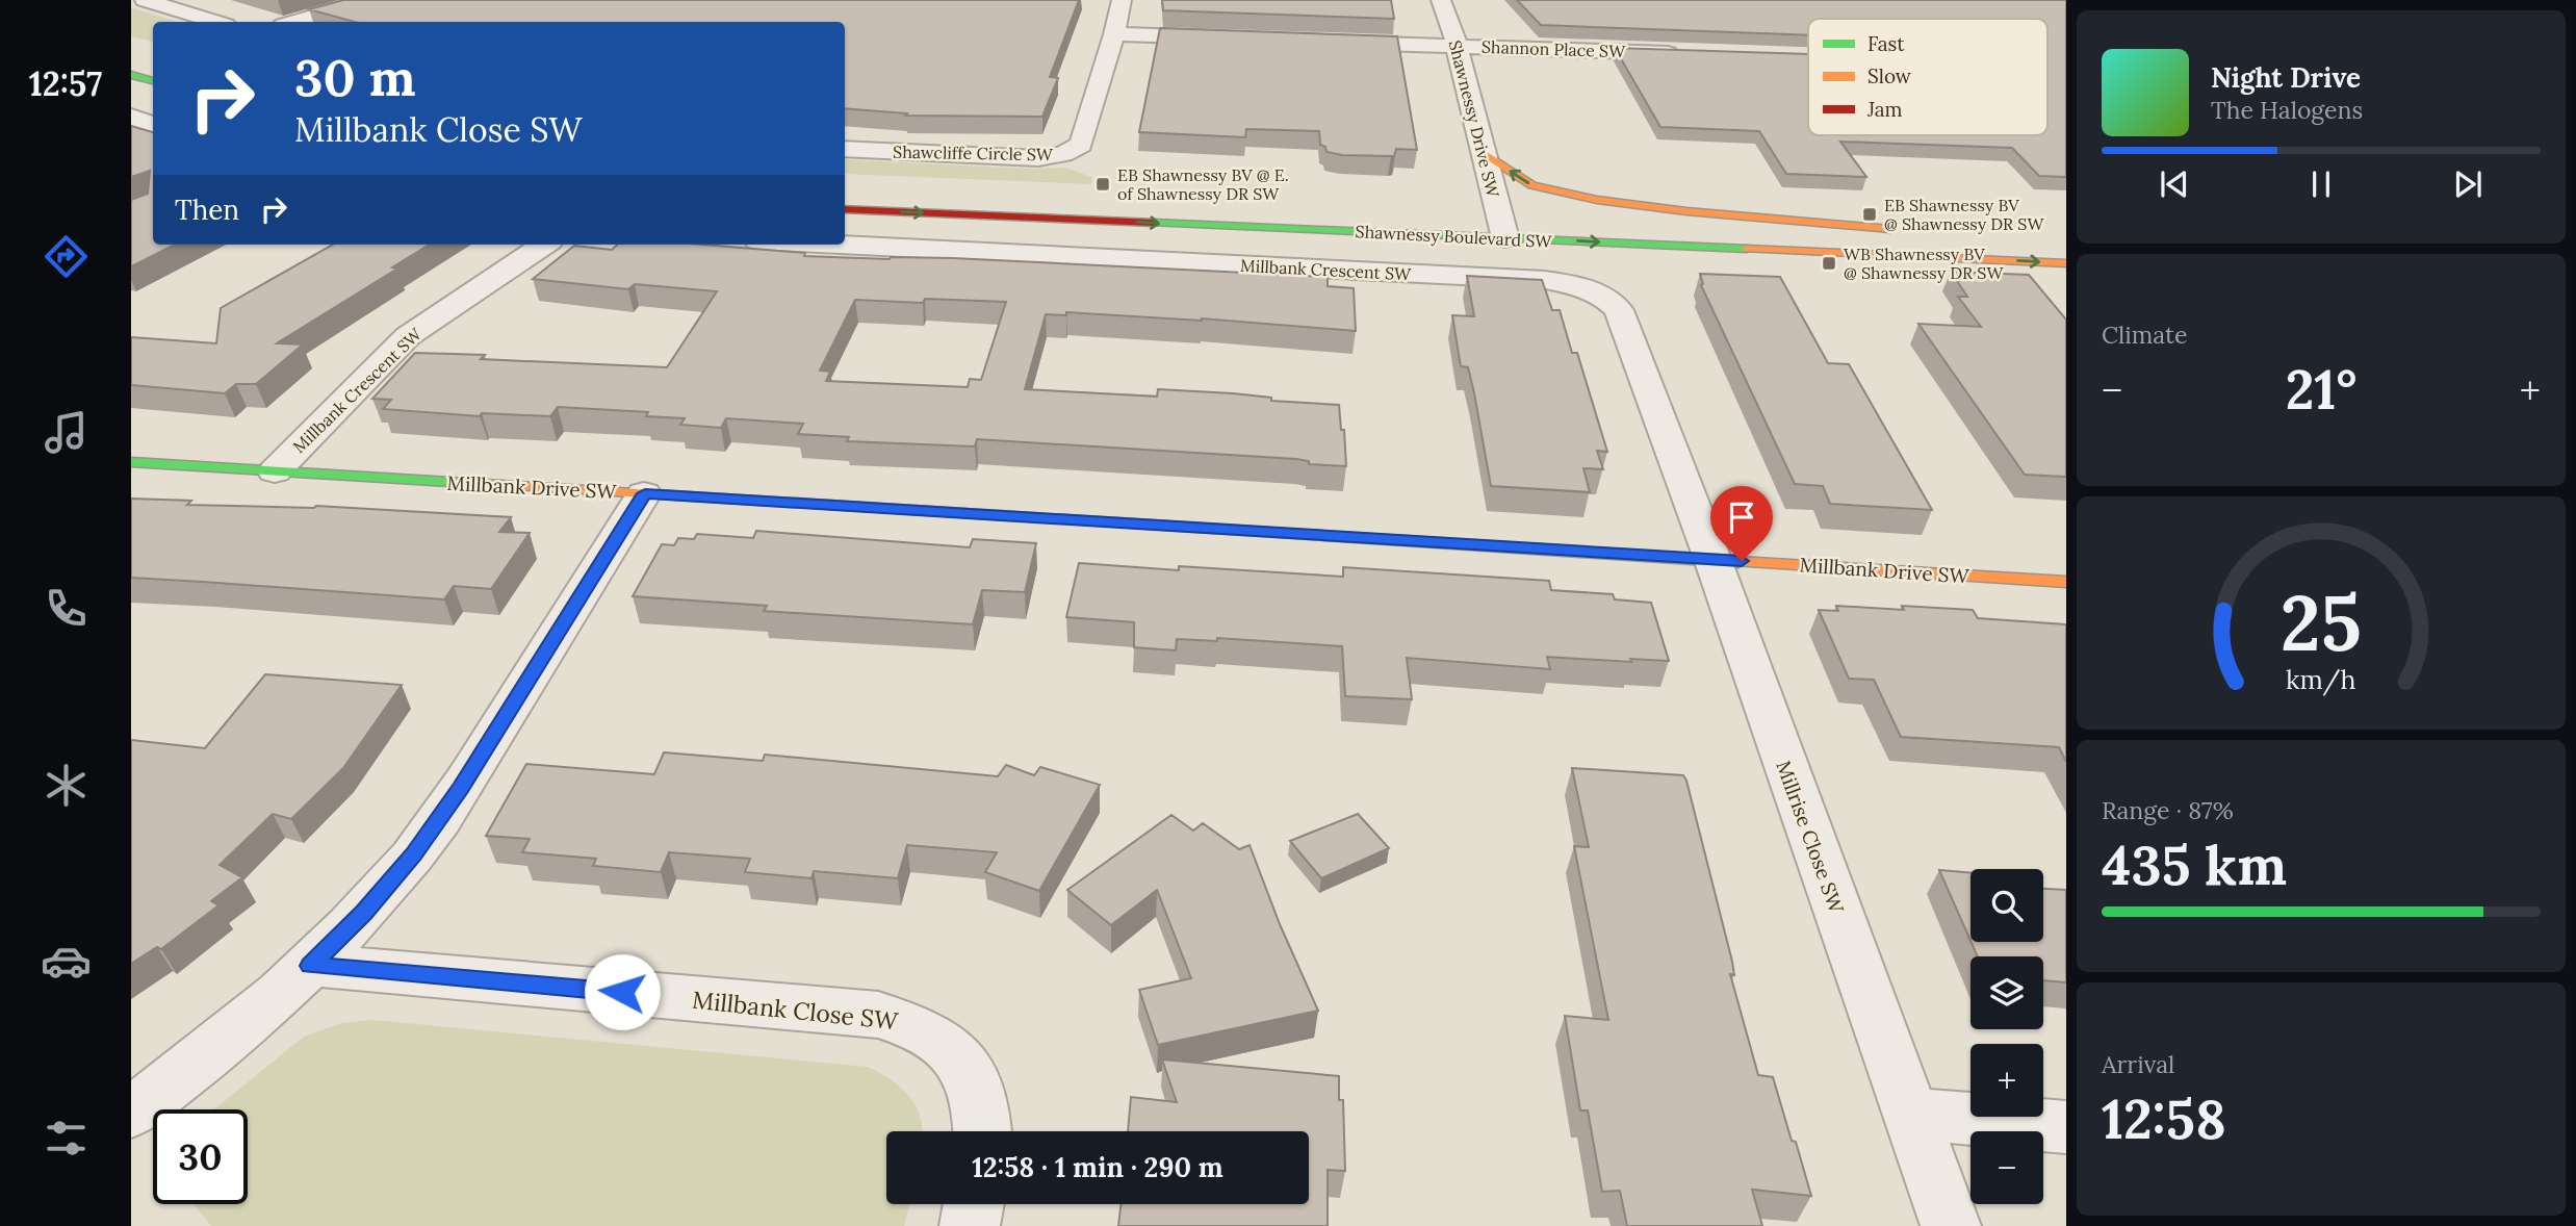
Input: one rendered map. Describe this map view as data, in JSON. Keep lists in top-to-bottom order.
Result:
{
  "streets": {
    "main road": ["Shawnessy Boulevard SW", "Millbank Drive SW"],
    "street": [
      "Shannon Place SW",
      "Shawnessy Drive SW",
      "Shawcliffe Circle SW",
      "Millbank Crescent SW",
      "Millrise Close SW",
      "Millbank Close SW"
    ]
  },
  "crossings": [
    ["Shannon Place SW", "Shawnessy Drive SW"],
    ["Shawnessy Drive SW", "Shawnessy Boulevard SW"],
    ["Millbank Crescent SW", "Millbank Drive SW"],
    ["Millbank Crescent SW", "Millrise Close SW"],
    ["Millbank Drive SW", "Millrise Close SW"]
  ],
  "one_way": ["Shawnessy Boulevard SW"],
  "places": {
    "transit": ["EB Shawnessy BV @ E. of Shawnessy DR SW", "EB Shawnessy BV @ Shawnessy DR SW", "WB Shawnessy BV @ Shawnessy DR SW"]
  },
  "legend": ["Fast", "Slow", "Jam"],
  "page": {
    "tabs": "12:57",
    "turn": ["30 m", "Millbank Close SW"],
    "song": ["Night Drive", "The Halogens"],
    "then": "Then",
    "tile": [
      "Climate",
      ["Range · 87%", "435 km"],
      ["Arrival", "12:58"]
    ],
    "heat": ["−", "21°", "+"],
    "map_buttons": ["+", "−"],
    "limit": "30",
    "trip": "12:58 · 1 min · 290 m",
    "gauge": ["25", "km/h"]
  }
}
